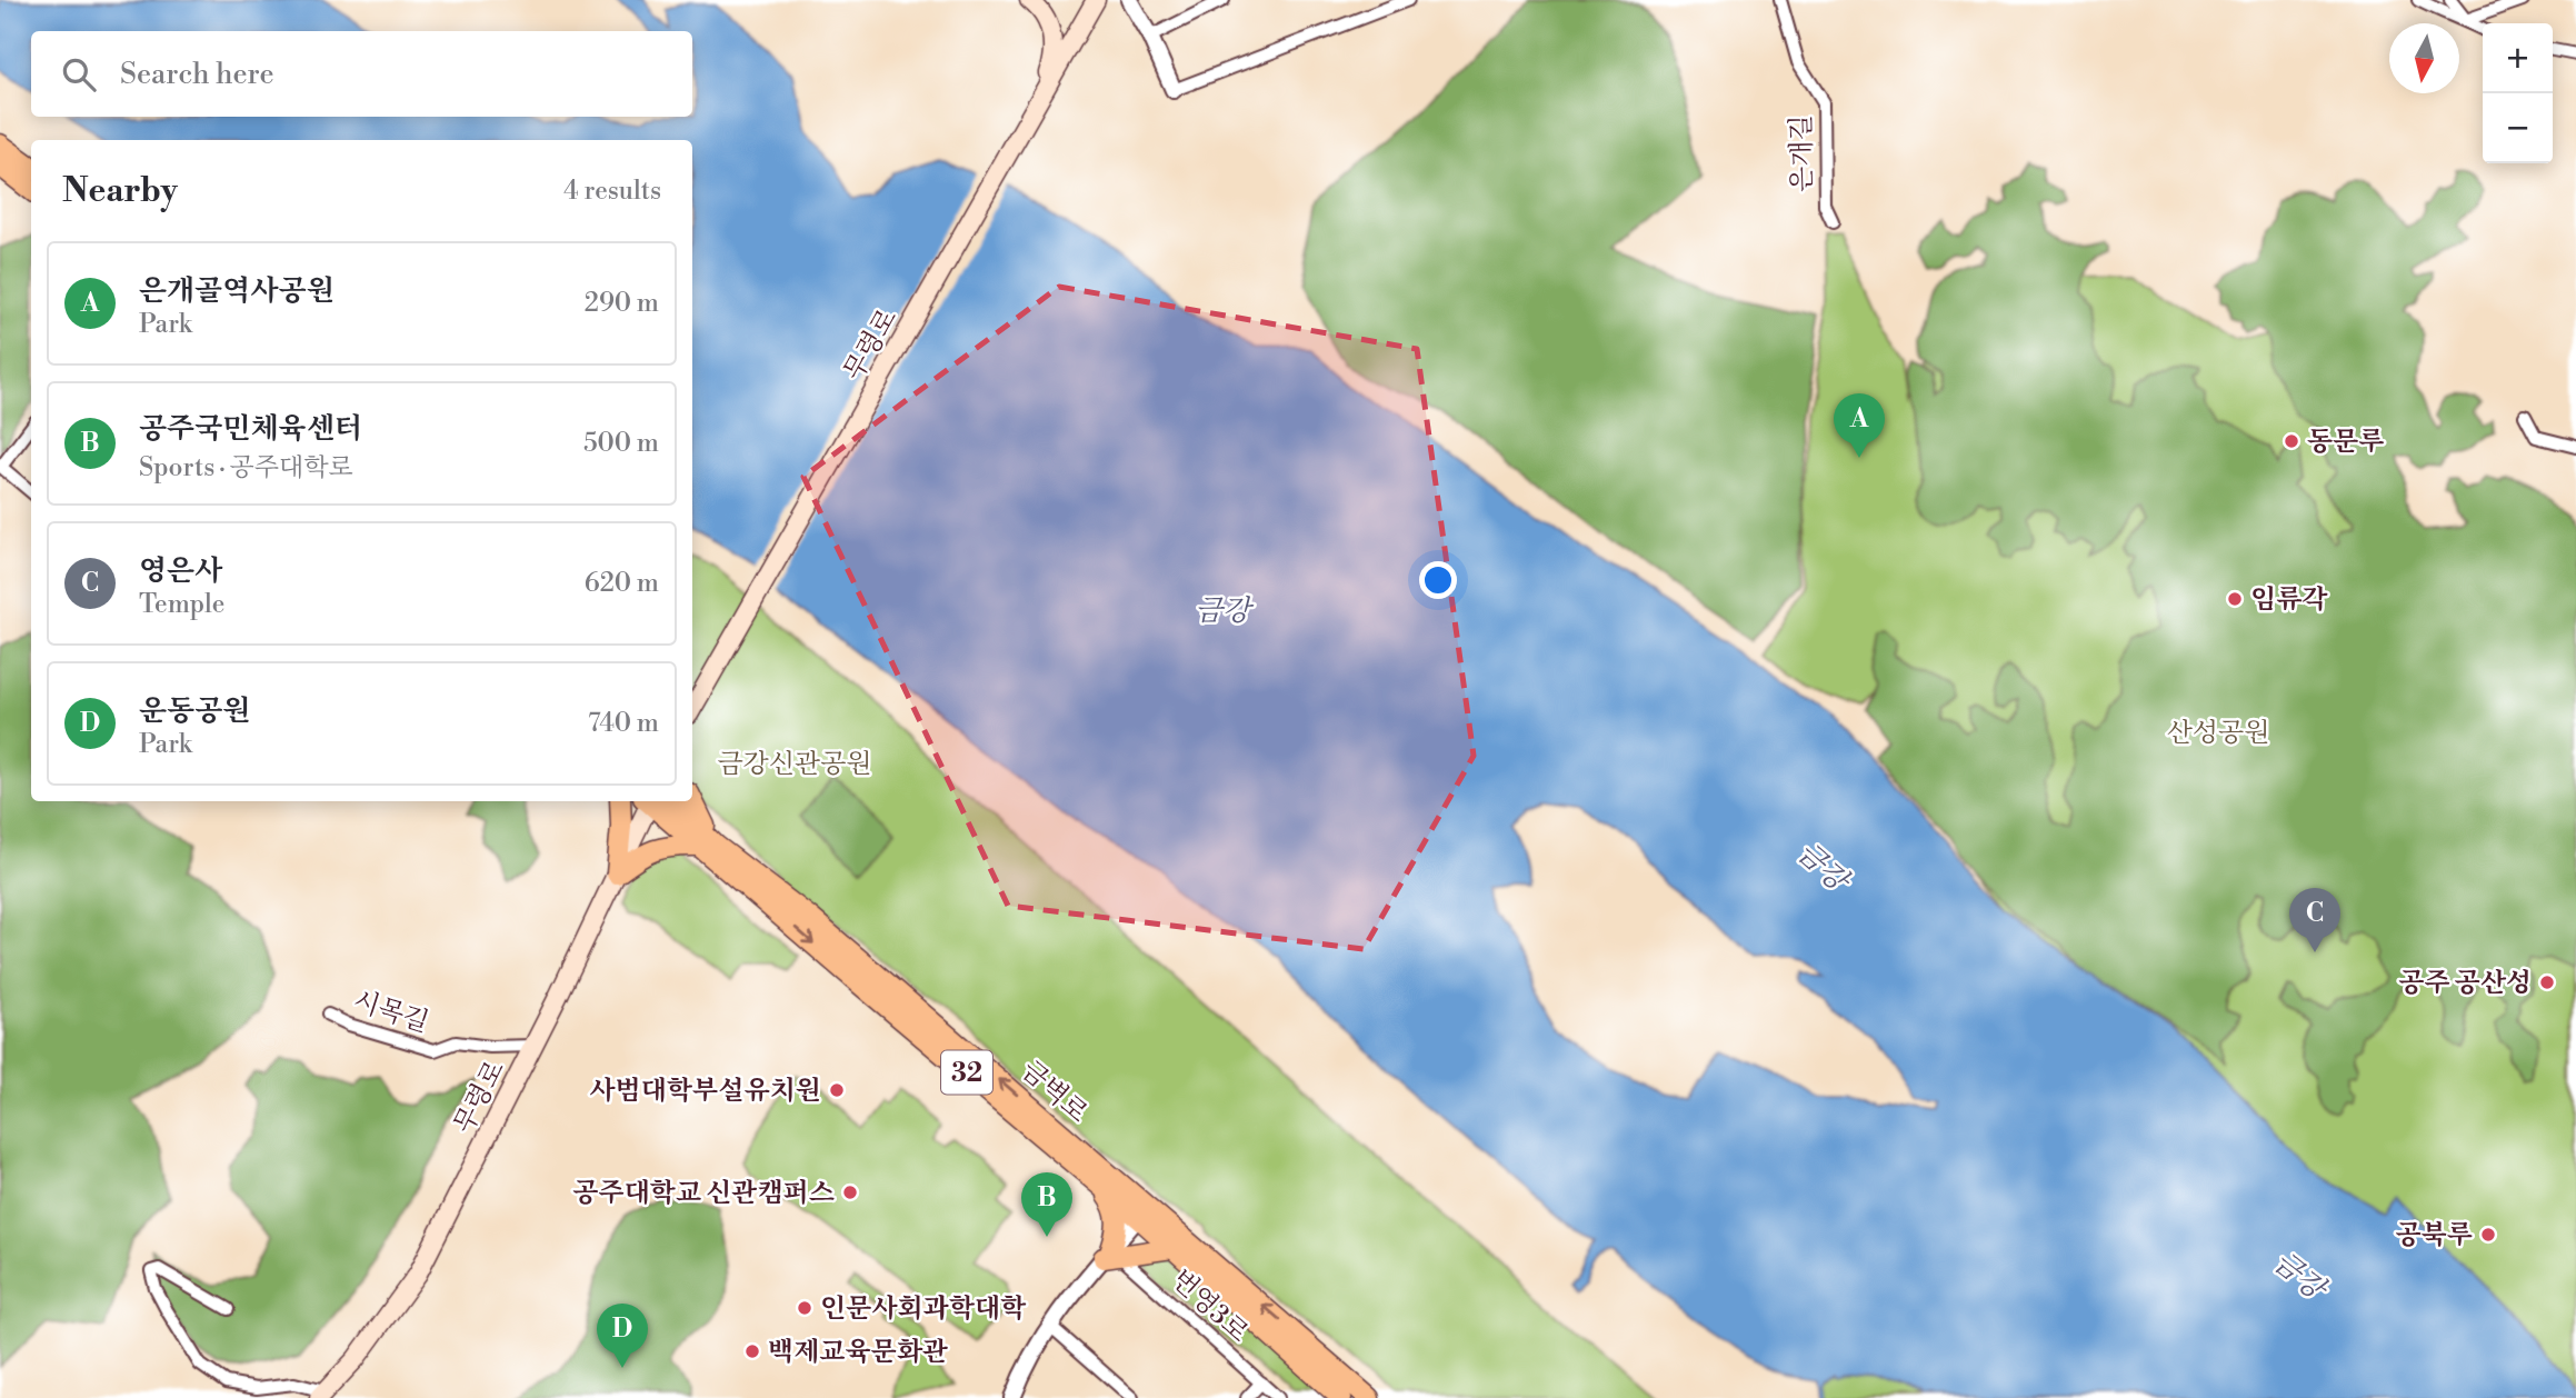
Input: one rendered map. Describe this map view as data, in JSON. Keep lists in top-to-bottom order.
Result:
{
  "streets": {
    "main road": ["무령로", "32", "금벽로"],
    "street": ["은개길", "시목길", "번영3로"]
  },
  "crossings": [
    ["무령로", "시목길"]
  ],
  "water": ["금강"],
  "parks": ["산성공원", "금강신관공원"],
  "places": [
    "동문루",
    "임류각",
    "공주 공산성",
    "사범대학부설유치원",
    "공주대학교 신관캠퍼스",
    "공북루",
    "인문사회과학대학",
    "백제교육문화관"
  ],
  "north": "bottom",
  "page": {
    "map_buttons": ["+", "−"],
    "search": "Search here",
    "heading": ["Nearby", "4 results"],
    "list": [
      {
        "mark": "A",
        "name": "은개골역사공원",
        "note": "Park",
        "value": "290 m"
      },
      {
        "mark": "B",
        "name": "공주국민체육센터",
        "note": "Sports · 공주대학로",
        "value": "500 m"
      },
      {
        "mark": "C",
        "name": "영은사",
        "note": "Temple",
        "value": "620 m"
      },
      {
        "mark": "D",
        "name": "운동공원",
        "note": "Park",
        "value": "740 m"
      }
    ],
    "pins": [
      "A",
      "C",
      "B",
      "D"
    ]
  }
}
